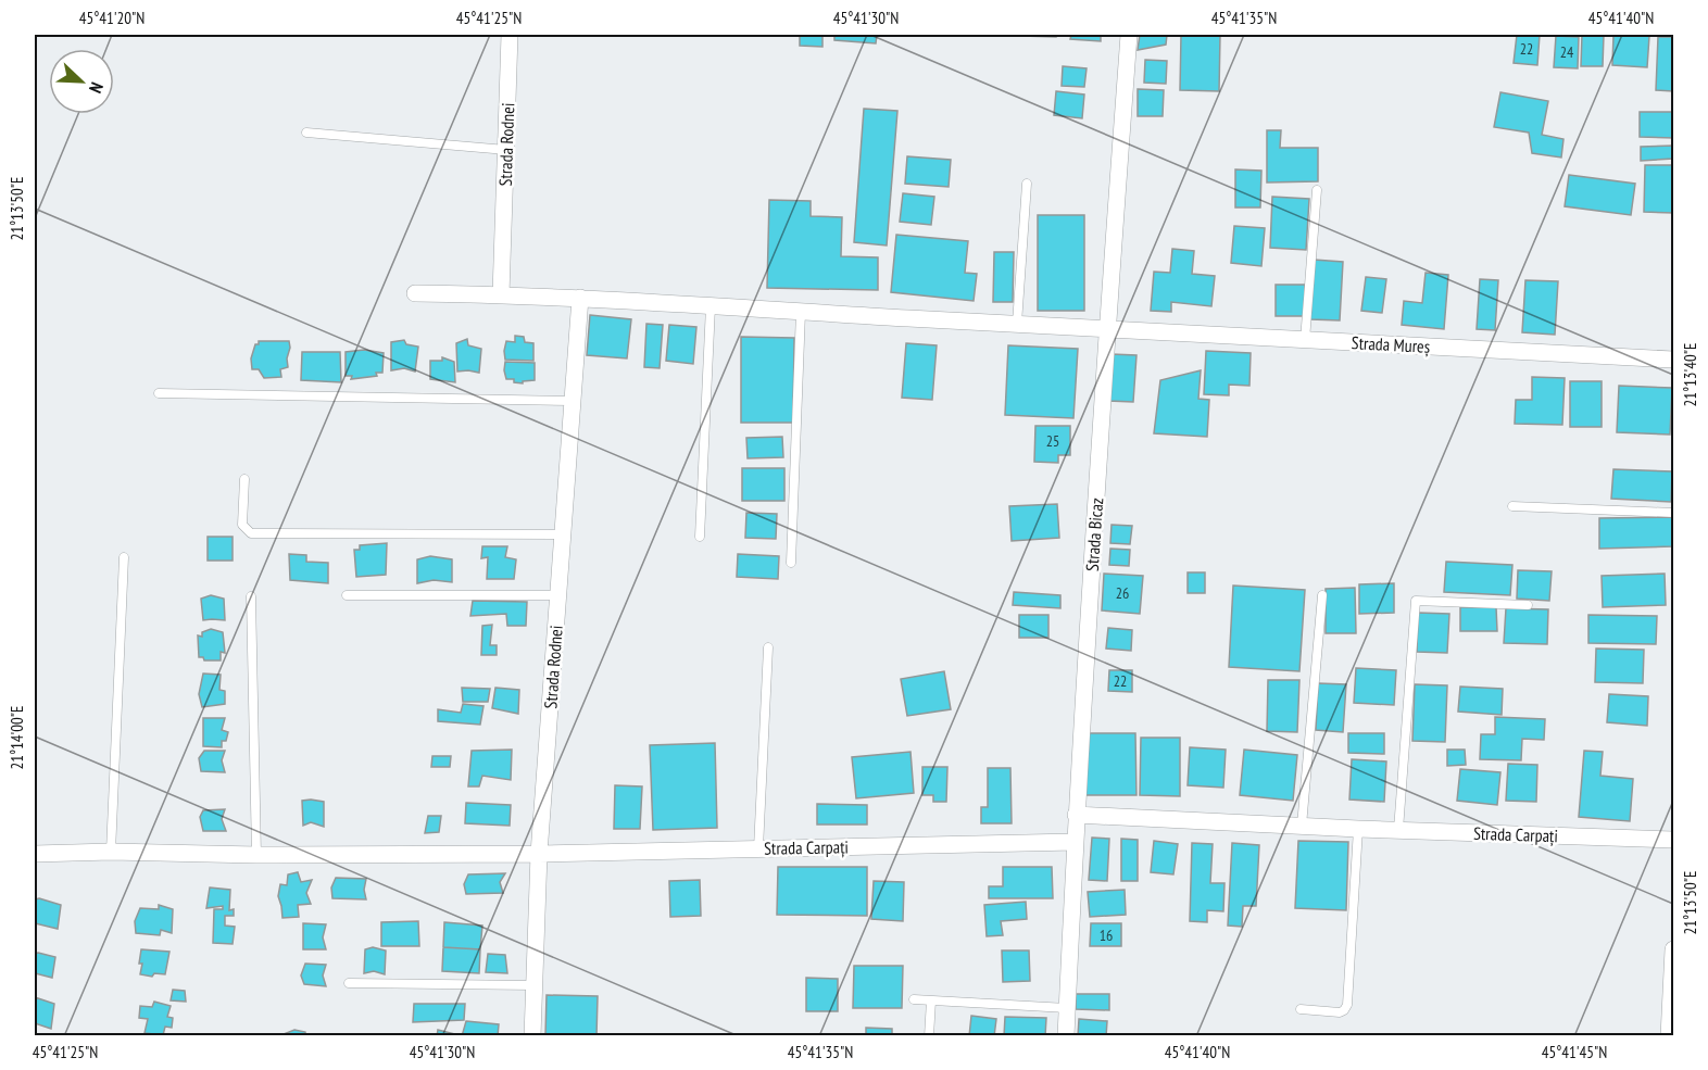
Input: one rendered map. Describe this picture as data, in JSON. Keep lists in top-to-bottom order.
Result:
{
  "streets": {
    "street": [
      "Strada Rodnei",
      "Strada Mureș",
      "Strada Bicaz",
      "Strada Carpați"
    ]
  },
  "crossings": [
    ["Strada Rodnei", "Strada Mureș"],
    ["Strada Rodnei", "Strada Carpați"],
    ["Strada Mureș", "Strada Bicaz"],
    ["Strada Bicaz", "Strada Carpați"]
  ],
  "house_numbers": [
    "22",
    "24",
    "25",
    "26",
    "22",
    "16"
  ],
  "north": "bottom right",
  "coordinates": [
    "45°41'20\"N",
    "45°41'25\"N",
    "45°41'30\"N",
    "45°41'35\"N",
    "45°41'40\"N",
    "21°13'50\"E",
    "21°13'40\"E",
    "21°14'00\"E",
    "45°41'45\"N"
  ]
}
